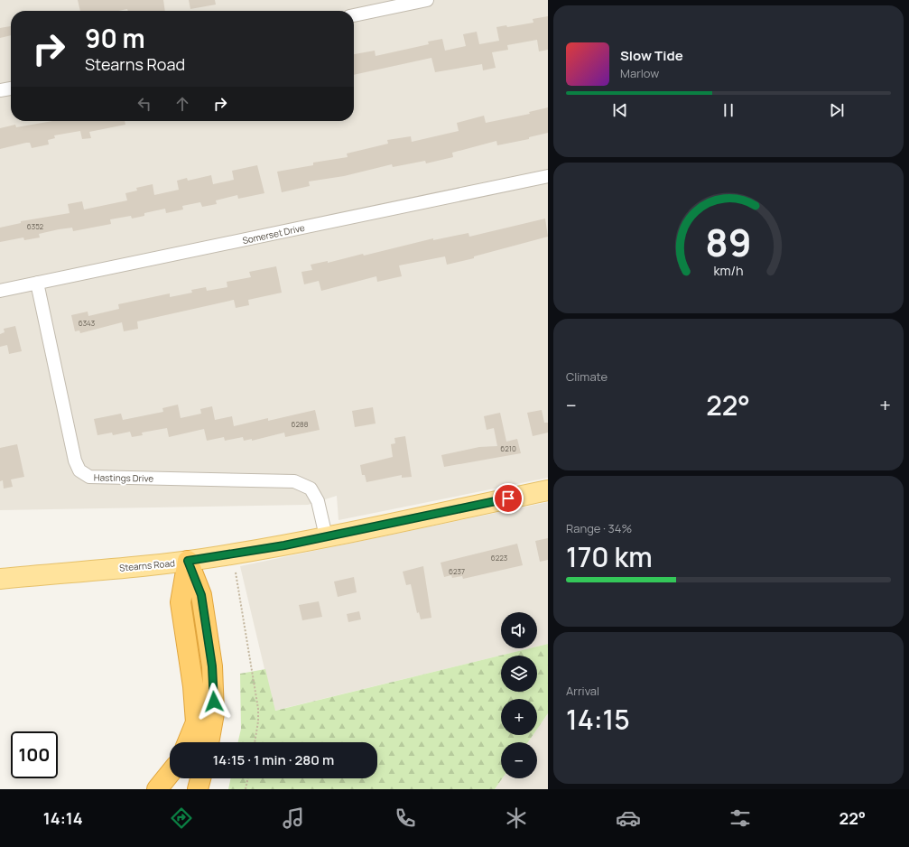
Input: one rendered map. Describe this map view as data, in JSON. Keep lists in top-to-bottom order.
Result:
{
  "streets": {
    "main road": ["Stearns Road"],
    "street": ["Somerset Drive", "Hastings Drive"]
  },
  "crossings": [
    ["Somerset Drive", "Hastings Drive"],
    ["Hastings Drive", "Stearns Road"]
  ],
  "house_numbers": [
    "6352",
    "6343",
    "6288",
    "6210",
    "6223",
    "6237"
  ],
  "page": {
    "turn": ["90 m", "Stearns Road"],
    "song": ["Slow Tide", "Marlow"],
    "tile": [
      "Climate",
      ["Range · 34%", "170 km"],
      ["Arrival", "14:15"]
    ],
    "heat": ["−", "22°", "+"],
    "map_buttons": ["+", "−"],
    "limit": "100",
    "trip": "14:15 · 1 min · 280 m",
    "tabs": ["14:14", "22°"],
    "gauge": ["89", "km/h"]
  }
}
